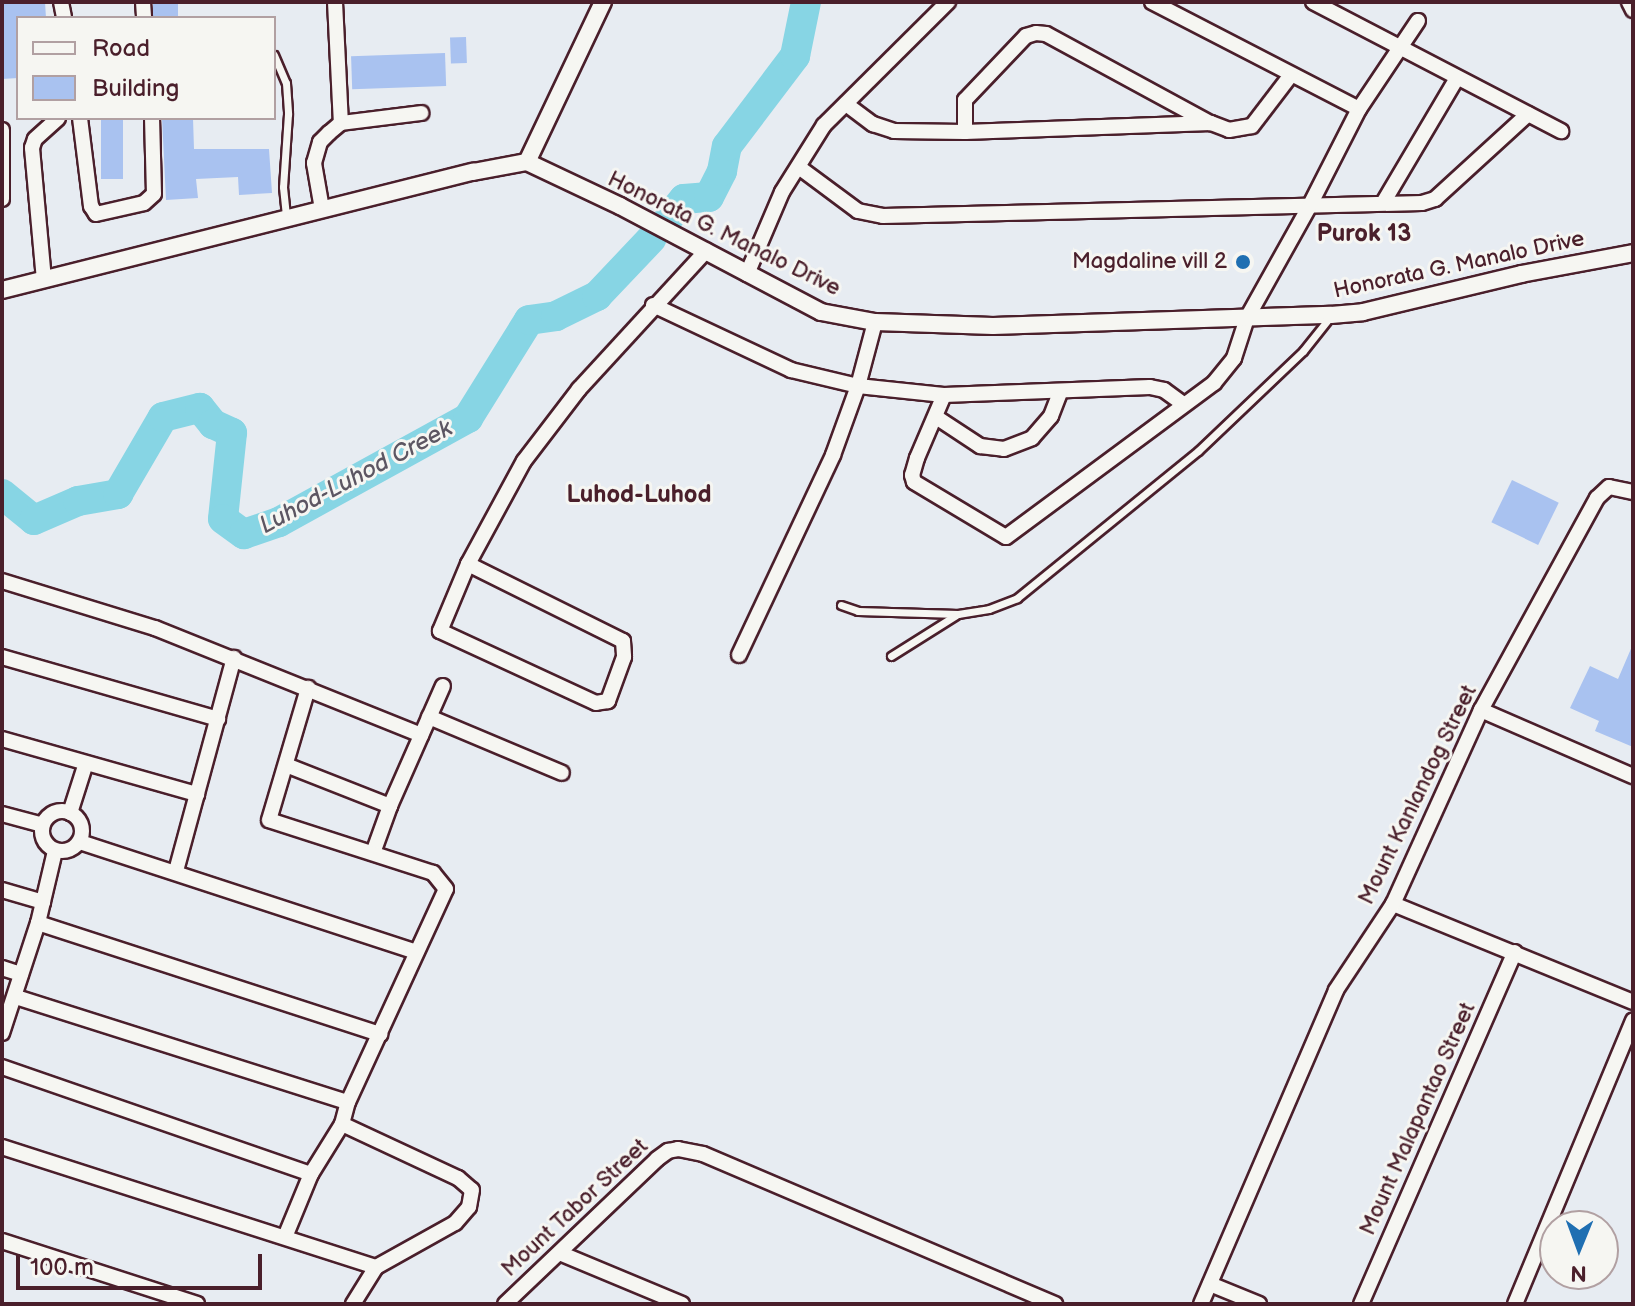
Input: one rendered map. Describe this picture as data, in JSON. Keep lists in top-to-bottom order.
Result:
{
  "streets": {
    "street": [
      "Honorata G. Manalo Drive",
      "Mount Kanlandog Street",
      "Mount Malapantao Street",
      "Mount Tabor Street"
    ]
  },
  "districts": ["Purok 13", "Luhod-Luhod"],
  "water": ["Luhod-Luhod Creek"],
  "places": ["Magdaline vill 2"],
  "legend": ["Road", "Building"],
  "scale_bar": "100 m",
  "north": "bottom"
}
